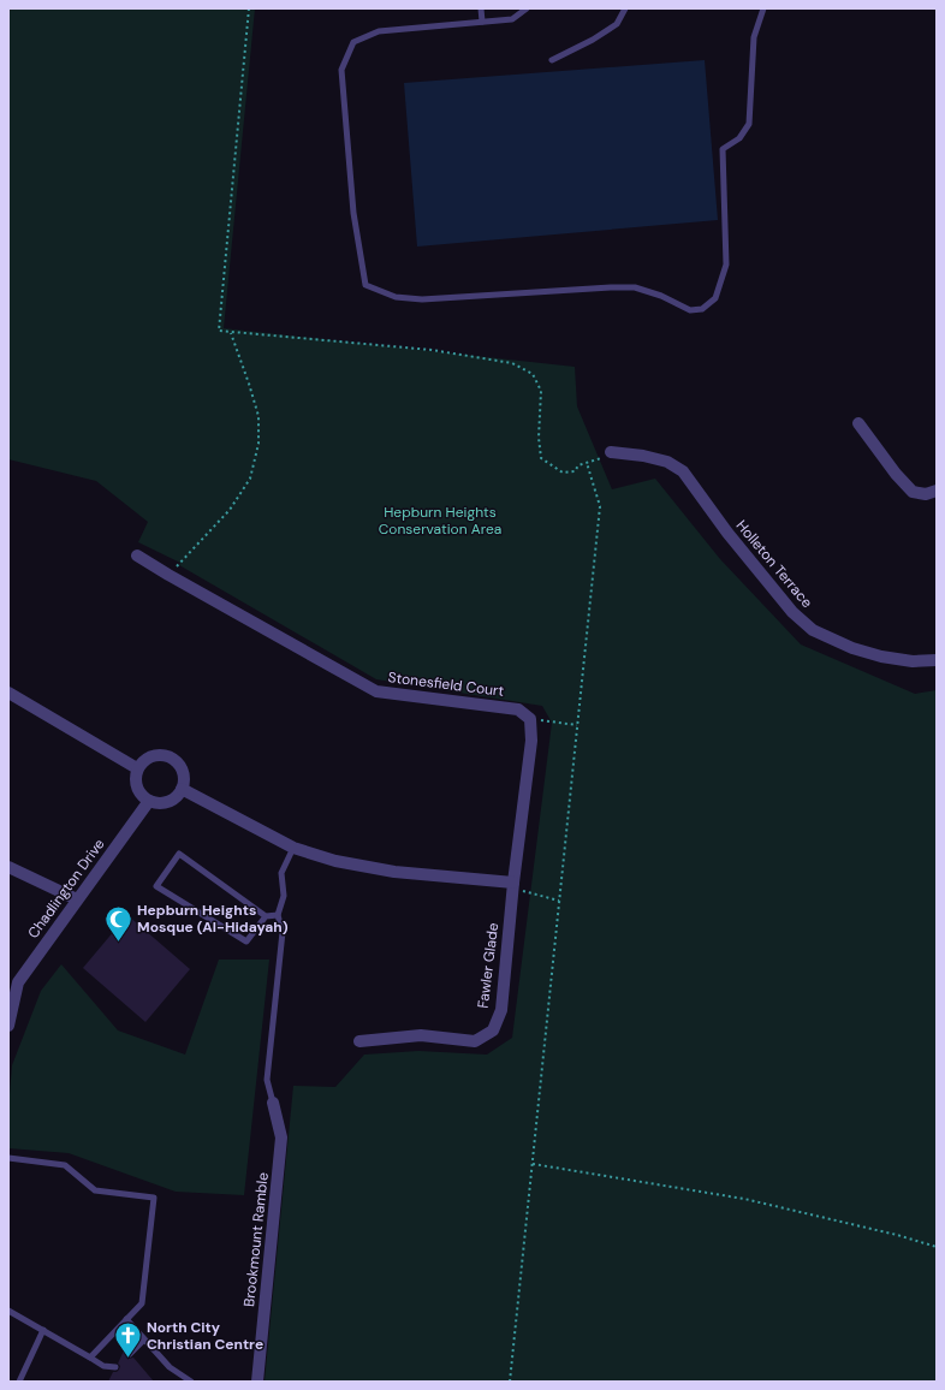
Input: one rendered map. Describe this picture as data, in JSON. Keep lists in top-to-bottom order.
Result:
{
  "streets": {
    "street": [
      "Holleton Terrace",
      "Stonesfield Court",
      "Chadlington Drive",
      "Fawler Glade",
      "Brookmount Ramble"
    ]
  },
  "parks": ["Hepburn Heights Conservation Area"],
  "places": {
    "mosque": ["Hepburn Heights Mosque (Al-Hidayah)"],
    "church": ["North City Christian Centre"]
  }
}
